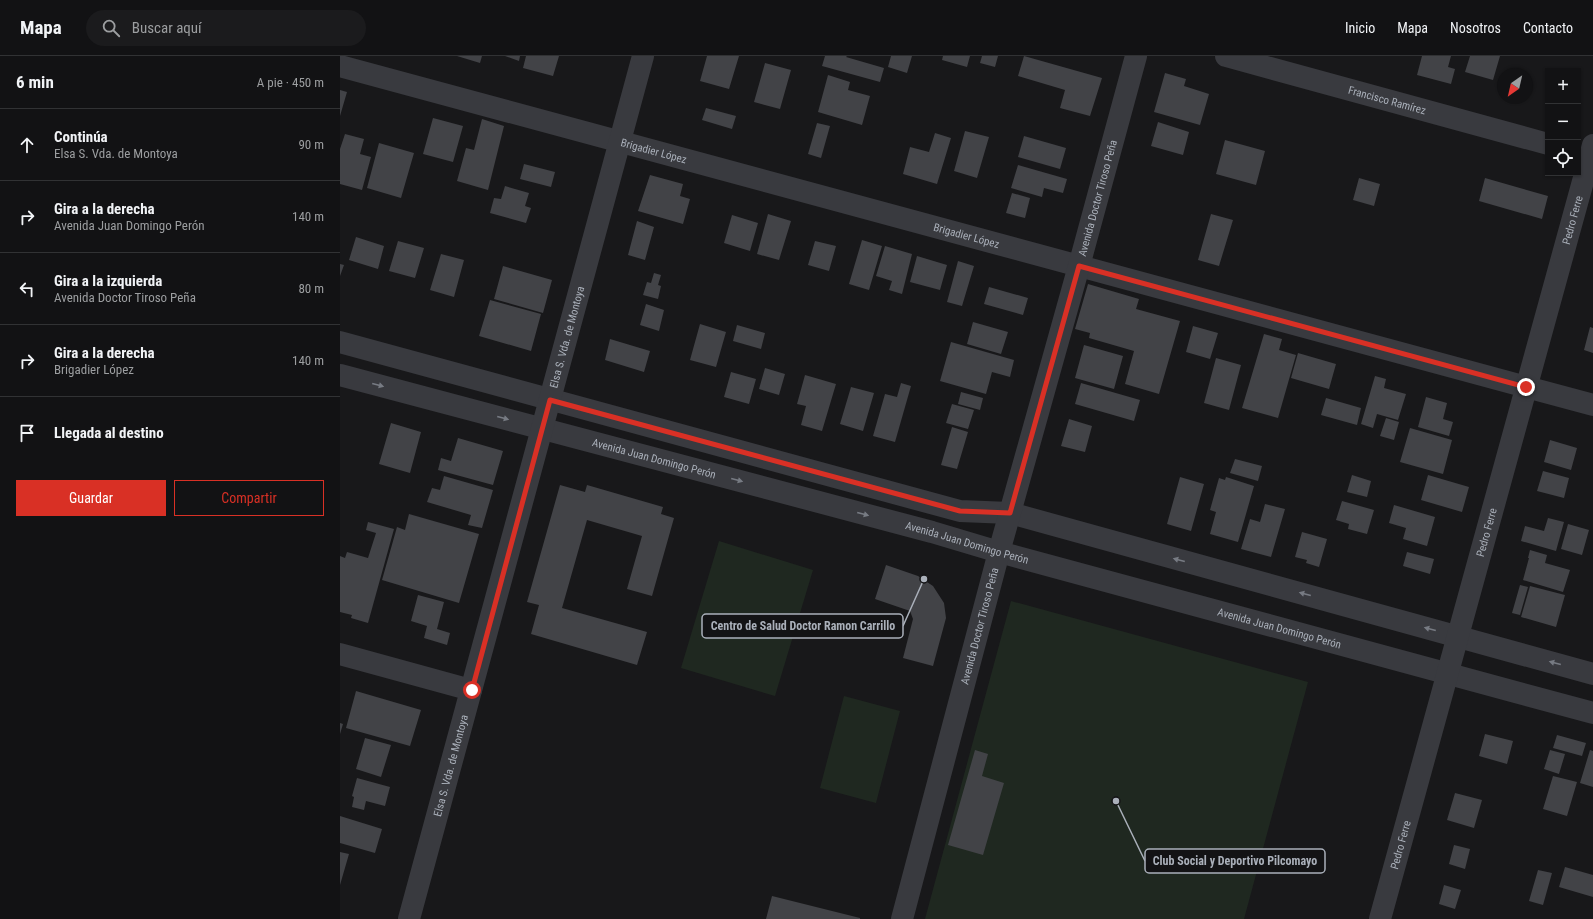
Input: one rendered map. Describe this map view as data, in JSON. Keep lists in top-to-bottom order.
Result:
{
  "streets": {
    "street": [
      "Francisco Ramírez",
      "Brigadier López",
      "Avenida Doctor Tiroso Peña",
      "Pedro Ferre",
      "Elsa S. Vda. de Montoya",
      "Avenida Juan Domingo Perón"
    ]
  },
  "crossings": [
    ["Brigadier López", "Avenida Doctor Tiroso Peña"],
    ["Brigadier López", "Pedro Ferre"],
    ["Brigadier López", "Elsa S. Vda. de Montoya"],
    ["Avenida Doctor Tiroso Peña", "Avenida Juan Domingo Perón"],
    ["Pedro Ferre", "Avenida Juan Domingo Perón"],
    ["Elsa S. Vda. de Montoya", "Avenida Juan Domingo Perón"]
  ],
  "places": ["Centro de Salud Doctor Ramon Carrillo", "Club Social y Deportivo Pilcomayo"],
  "north": "bottom left",
  "page": {
    "header": "Mapa",
    "search": "Buscar aquí",
    "nav": [
      "Inicio",
      "Mapa",
      "Nosotros",
      "Contacto"
    ],
    "heading": ["6 min", "A pie · 450 m"],
    "map_buttons": ["+", "−"],
    "list": [
      ["Continúa", "Elsa S. Vda. de Montoya", "90 m"],
      ["Gira a la derecha", "Avenida Juan Domingo Perón", "140 m"],
      ["Gira a la izquierda", "Avenida Doctor Tiroso Peña", "80 m"],
      ["Gira a la derecha", "Brigadier López", "140 m"],
      "Llegada al destino"
    ],
    "buttons": ["Guardar", "Compartir"]
  }
}
